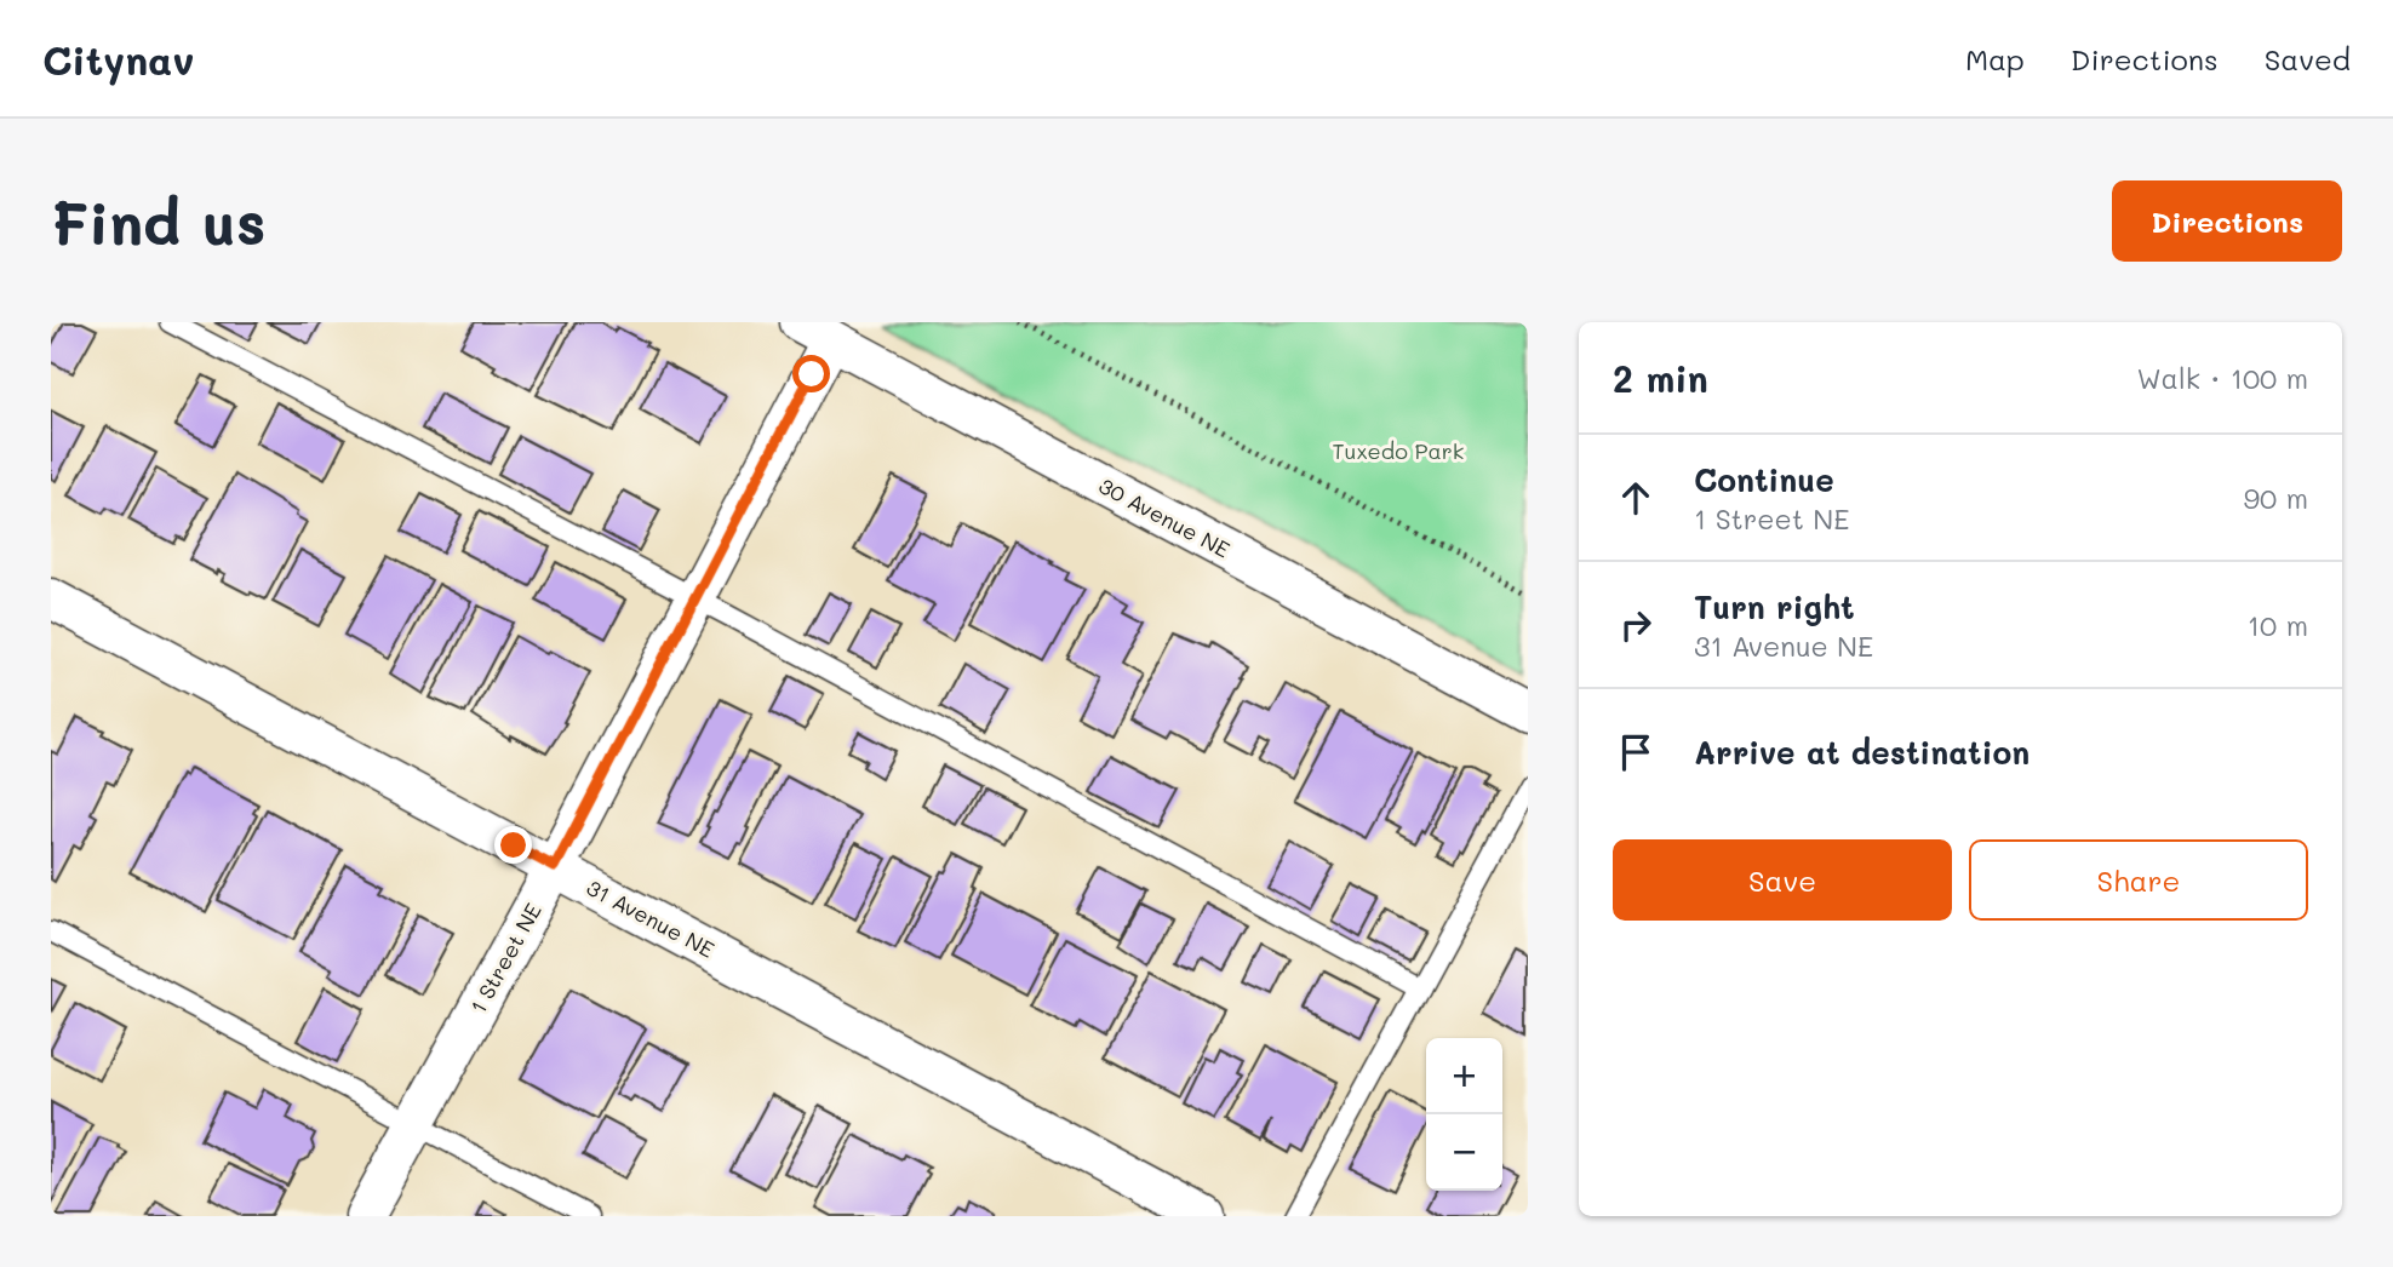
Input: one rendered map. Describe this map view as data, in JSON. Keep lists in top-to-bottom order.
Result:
{
  "streets": {
    "street": ["30 Avenue NE", "31 Avenue NE", "1 Street NE"]
  },
  "crossings": [
    ["30 Avenue NE", "1 Street NE"],
    ["31 Avenue NE", "1 Street NE"]
  ],
  "parks": ["Tuxedo Park"],
  "page": {
    "header": "Citynav",
    "nav": ["Map", "Directions", "Saved"],
    "buttons": [
      "Directions",
      ["Save", "Share"]
    ],
    "title": "Find us",
    "heading": ["2 min", "Walk · 100 m"],
    "list": [
      ["Continue", "1 Street NE", "90 m"],
      ["Turn right", "31 Avenue NE", "10 m"],
      "Arrive at destination"
    ],
    "map_buttons": ["+", "−"]
  }
}
